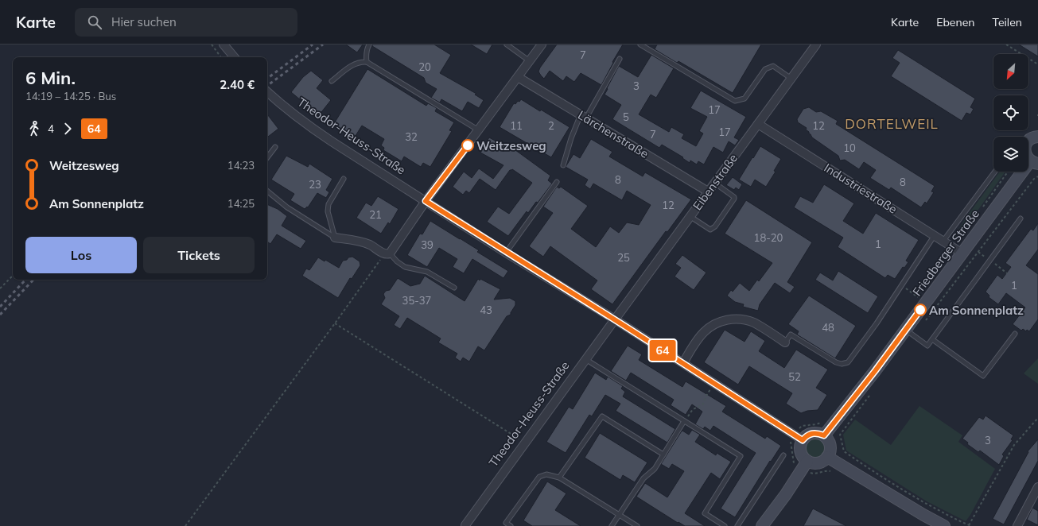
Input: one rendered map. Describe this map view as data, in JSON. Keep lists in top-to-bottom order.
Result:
{
  "streets": {
    "street": [
      "Lärchenstraße",
      "Theodor-Heuss-Straße",
      "Eibenstraße",
      "Industriestraße",
      "Friedberger Straße"
    ]
  },
  "crossings": [
    ["Lärchenstraße", "Eibenstraße"],
    ["Theodor-Heuss-Straße", "Eibenstraße"],
    ["Theodor-Heuss-Straße", "Friedberger Straße"],
    ["Eibenstraße", "Industriestraße"],
    ["Industriestraße", "Friedberger Straße"]
  ],
  "districts": ["DORTELWEIL"],
  "places": ["Weitzesweg", "Am Sonnenplatz"],
  "lines": ["bus line 64"],
  "house_numbers": [
    "7",
    "20",
    "3",
    "17",
    "5",
    "11",
    "2",
    "12",
    "17",
    "7",
    "32",
    "10",
    "8",
    "8",
    "23",
    "12",
    "21",
    "18-20",
    "1",
    "39",
    "25",
    "1",
    "35-37",
    "43",
    "48",
    "52",
    "3"
  ],
  "north": "bottom left",
  "page": {
    "header": "Karte",
    "search": "Hier suchen",
    "nav": ["Karte", "Ebenen", "Teilen"],
    "on_map": "64",
    "heading": ["6 Min.", "14:19 – 14:25 · Bus", "2.40 €"],
    "legs": ["4", "64"],
    "list": [
      {
        "name": "Weitzesweg",
        "value": "14:23"
      },
      {
        "name": "Am Sonnenplatz",
        "value": "14:25"
      }
    ],
    "buttons": ["Los", "Tickets"]
  }
}
